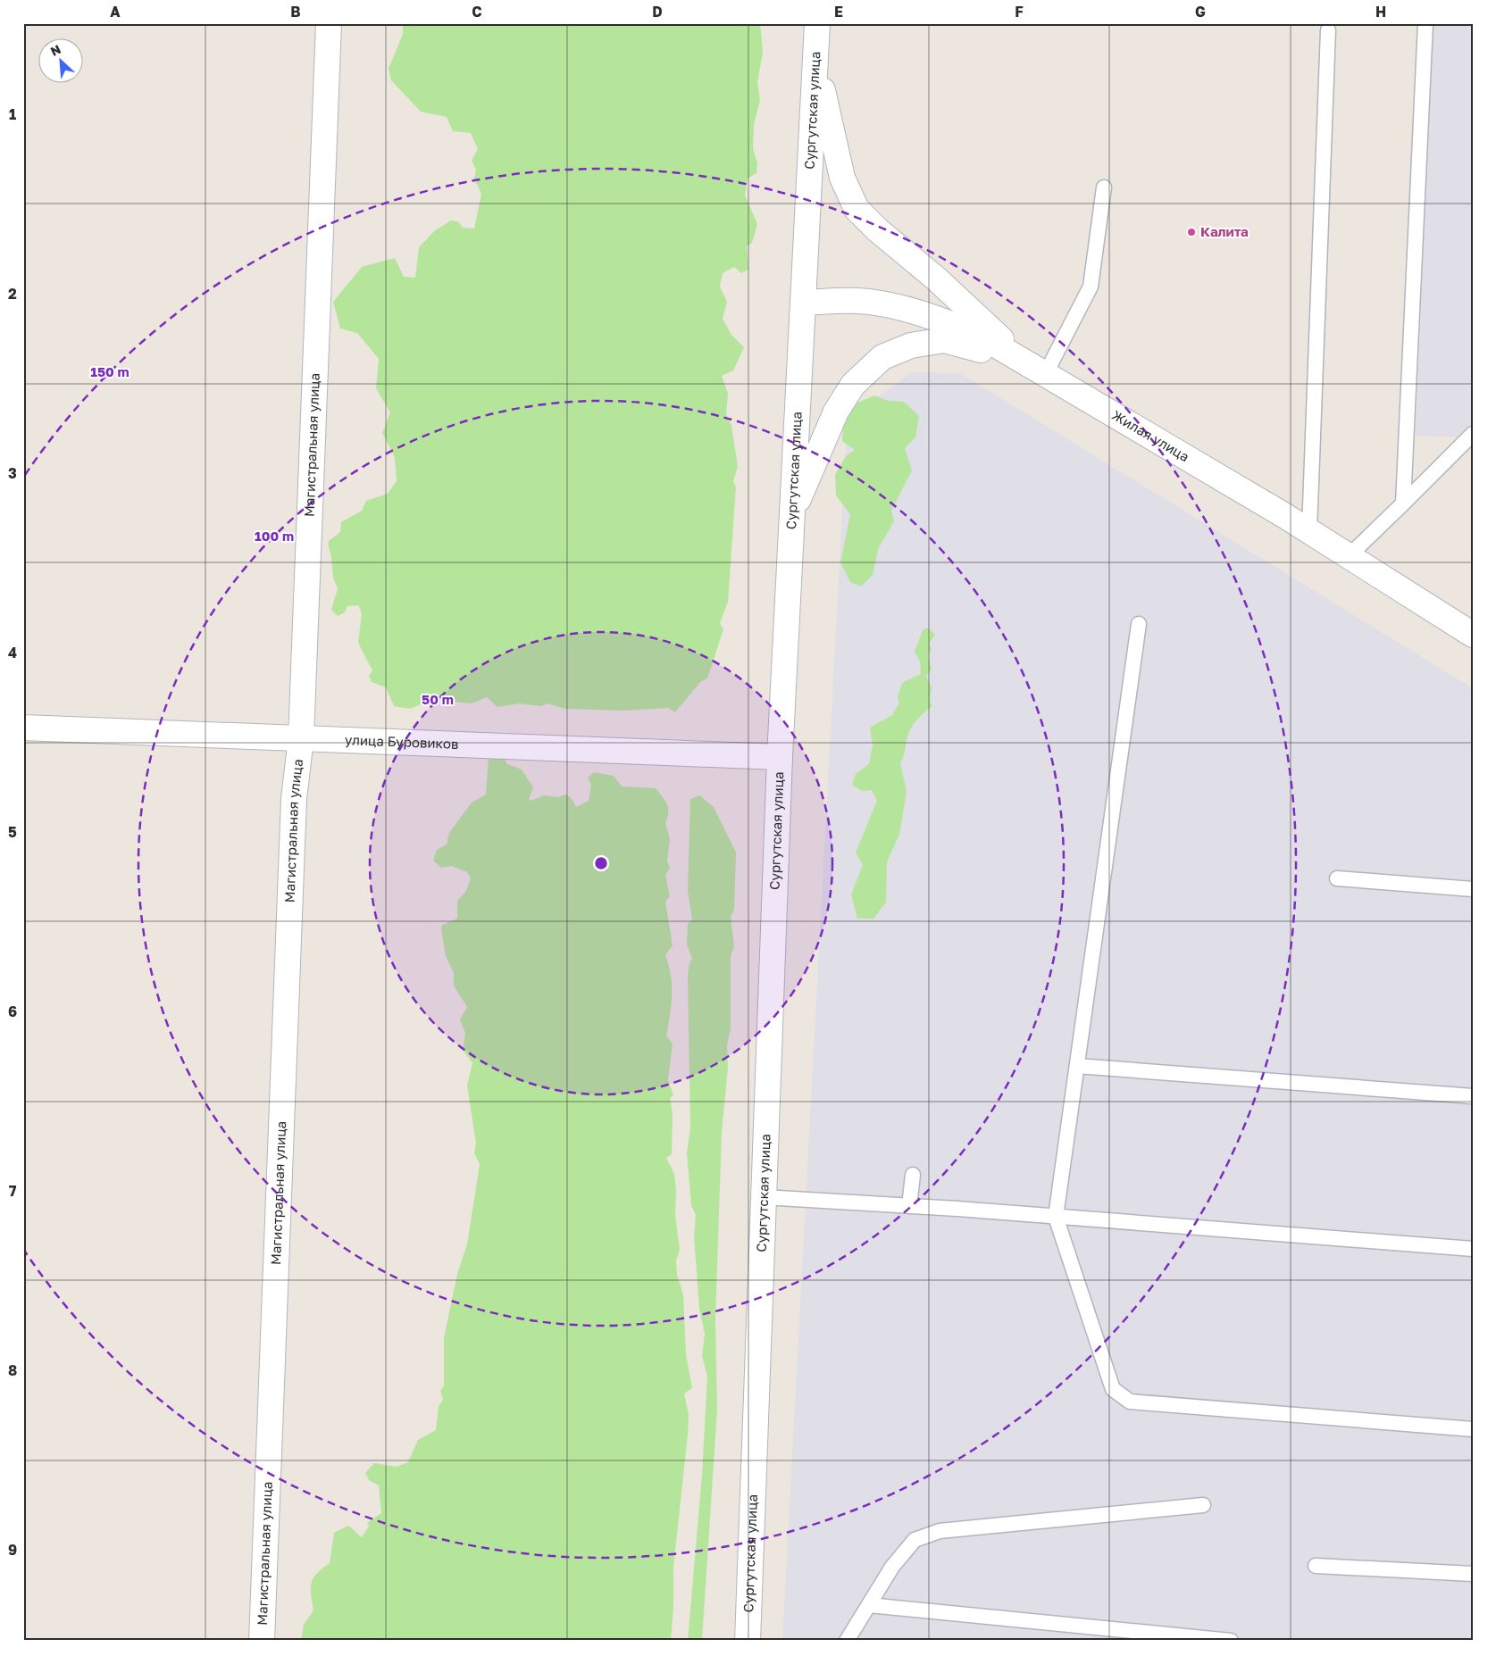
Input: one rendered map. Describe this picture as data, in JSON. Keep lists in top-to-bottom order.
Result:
{
  "streets": {
    "main road": [
      "Сургутская улица",
      "Жилая улица",
      "Магистральная улица",
      "улица Буровиков"
    ]
  },
  "crossings": [
    ["Сургутская улица", "Жилая улица"],
    ["Сургутская улица", "улица Буровиков"],
    ["Магистральная улица", "улица Буровиков"]
  ],
  "places": ["Калита"],
  "north": "top left",
  "grid": {
    "columns": [
      "A",
      "B",
      "C",
      "D",
      "E",
      "F",
      "G",
      "H"
    ],
    "rows": [
      "1",
      "2",
      "3",
      "4",
      "5",
      "6",
      "7",
      "8",
      "9"
    ]
  },
  "rings": ["150 m", "100 m", "50 m"]
}
